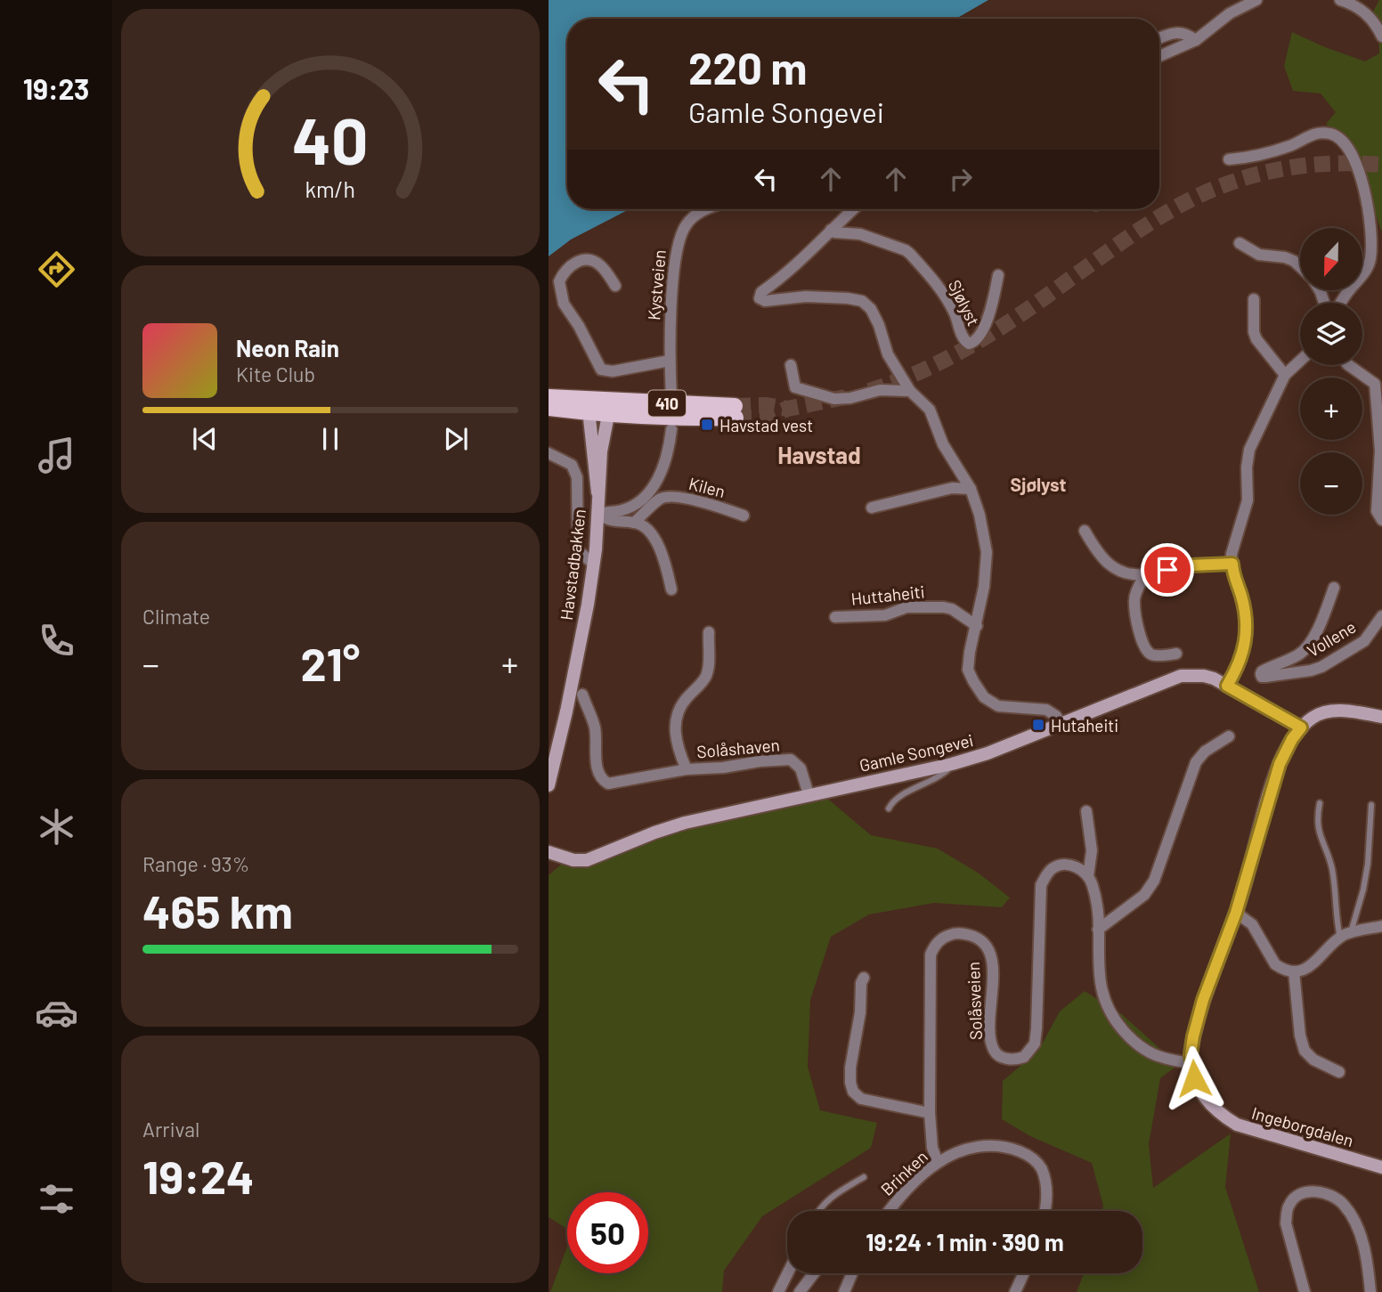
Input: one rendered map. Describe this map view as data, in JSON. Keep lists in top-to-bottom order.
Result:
{
  "streets": {
    "main road": [
      "410",
      "Havstadbakken",
      "Gamle Songevei",
      "Ingeborgdalen"
    ],
    "street": [
      "Kystveien",
      "Sjølyst",
      "Kilen",
      "Huttaheiti",
      "Vollene",
      "Solåshaven",
      "Solåsveien",
      "Brinken"
    ]
  },
  "crossings": [
    ["410", "Havstadbakken"],
    ["Solåshaven", "Gamle Songevei"],
    ["Gamle Songevei", "Ingeborgdalen"],
    ["Solåsveien", "Brinken"]
  ],
  "districts": ["Havstad", "Sjølyst"],
  "places": {
    "transit": ["Havstad vest", "Hutaheiti"]
  },
  "north": "bottom",
  "page": {
    "tabs": "19:23",
    "turn": ["220 m", "Gamle Songevei"],
    "map_buttons": ["+", "−"],
    "song": ["Neon Rain", "Kite Club"],
    "tile": [
      "Climate",
      ["Range · 93%", "465 km"],
      ["Arrival", "19:24"]
    ],
    "heat": ["−", "21°", "+"],
    "limit": "50",
    "trip": "19:24 · 1 min · 390 m",
    "gauge": ["40", "km/h"]
  }
}
